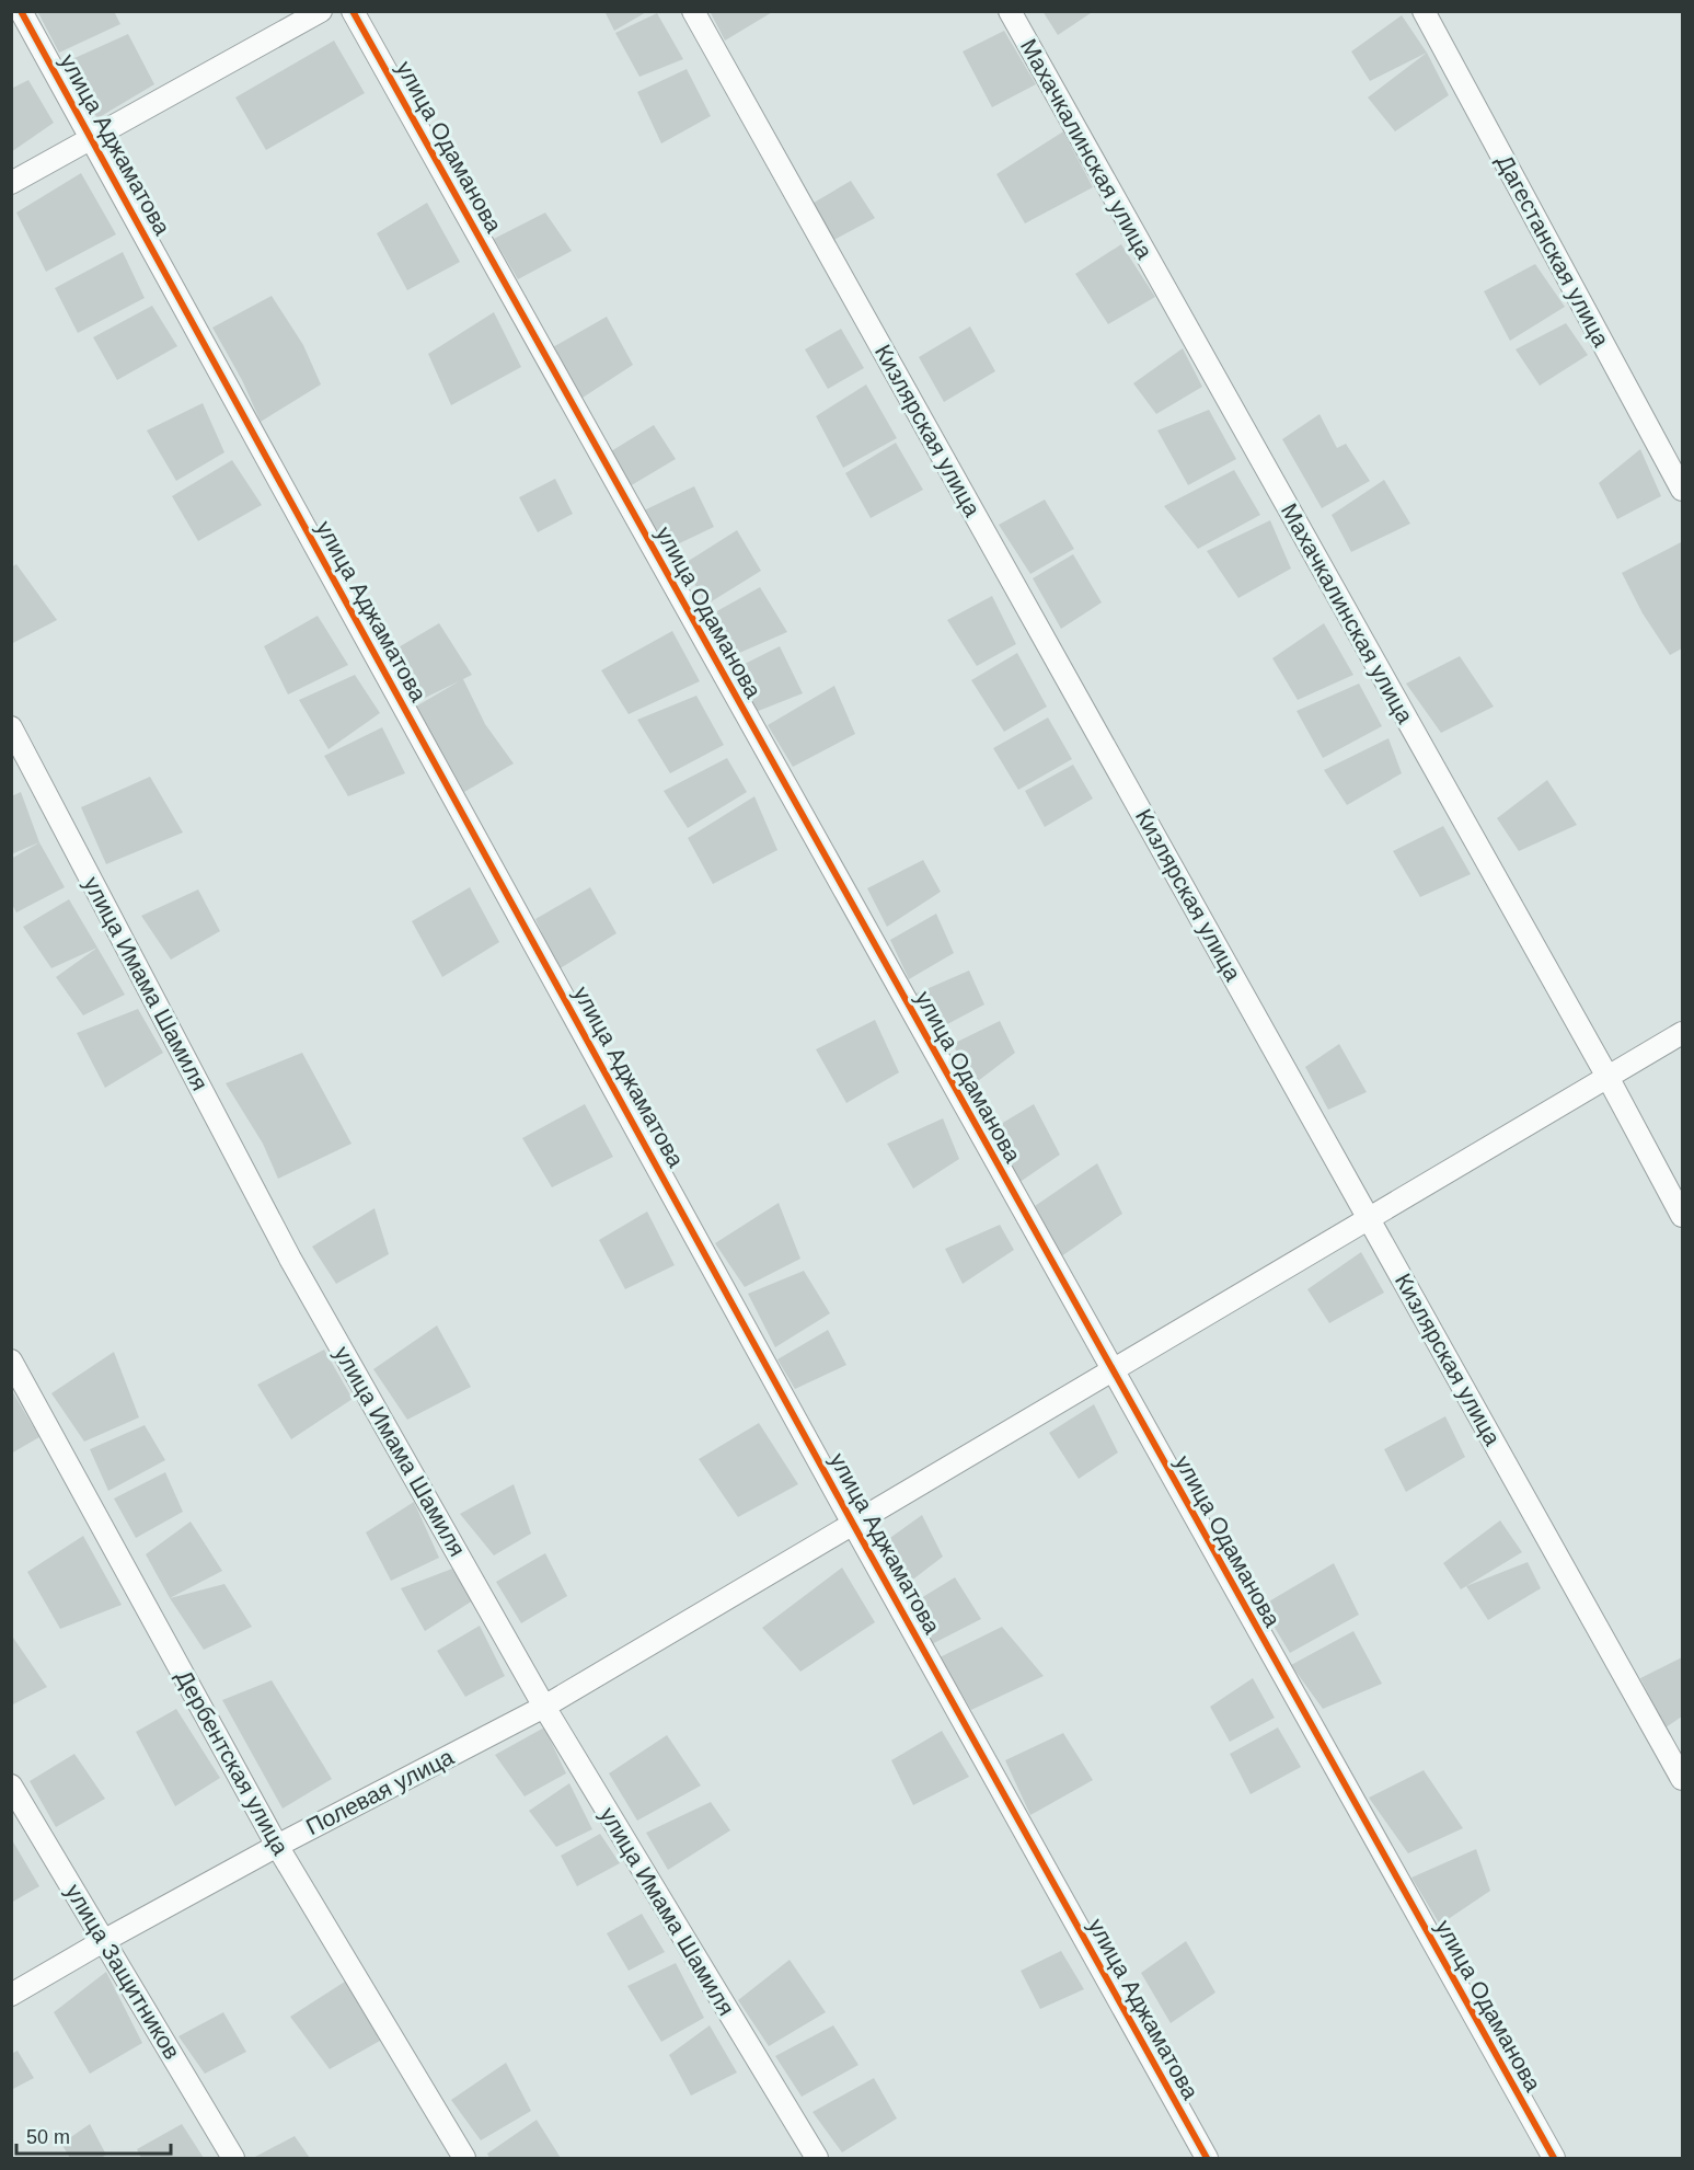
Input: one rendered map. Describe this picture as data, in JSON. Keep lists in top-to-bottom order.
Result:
{
  "streets": {
    "street": [
      "улица Аджаматова",
      "улица Одаманова",
      "Махачкалинская улица",
      "Дагестанская улица",
      "Кизлярская улица",
      "улица Имама Шамиля",
      "Дербентская улица",
      "Полевая улица",
      "улица Защитников"
    ]
  },
  "crossings": [
    ["улица Аджаматова", "Полевая улица"],
    ["улица Одаманова", "Полевая улица"],
    ["Махачкалинская улица", "Полевая улица"],
    ["Кизлярская улица", "Полевая улица"],
    ["улица Имама Шамиля", "Полевая улица"],
    ["Дербентская улица", "Полевая улица"],
    ["Полевая улица", "улица Защитников"]
  ],
  "scale_bar": "50 m"
}
